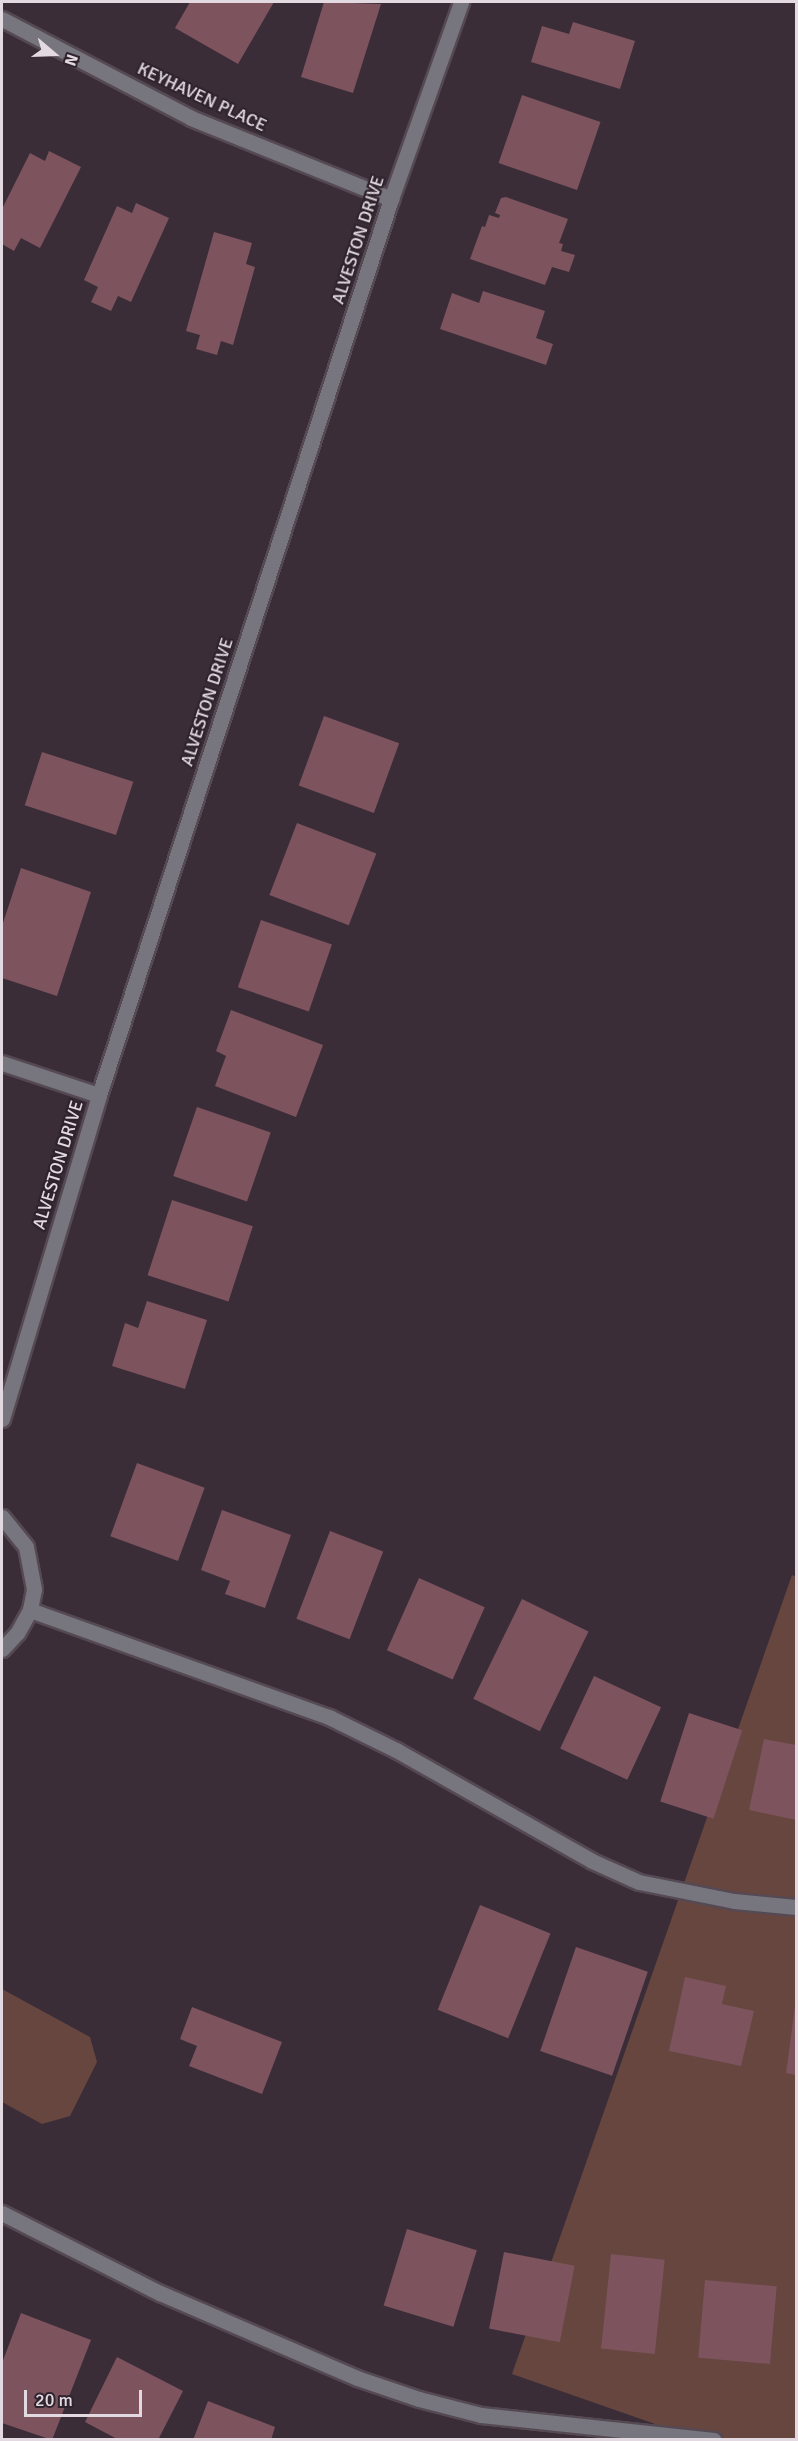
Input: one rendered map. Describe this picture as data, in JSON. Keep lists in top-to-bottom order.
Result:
{
  "streets": {
    "street": ["KEYHAVEN PLACE", "ALVESTON DRIVE"]
  },
  "crossings": [
    ["KEYHAVEN PLACE", "ALVESTON DRIVE"]
  ],
  "scale_bar": "20 m",
  "north": "right"
}
